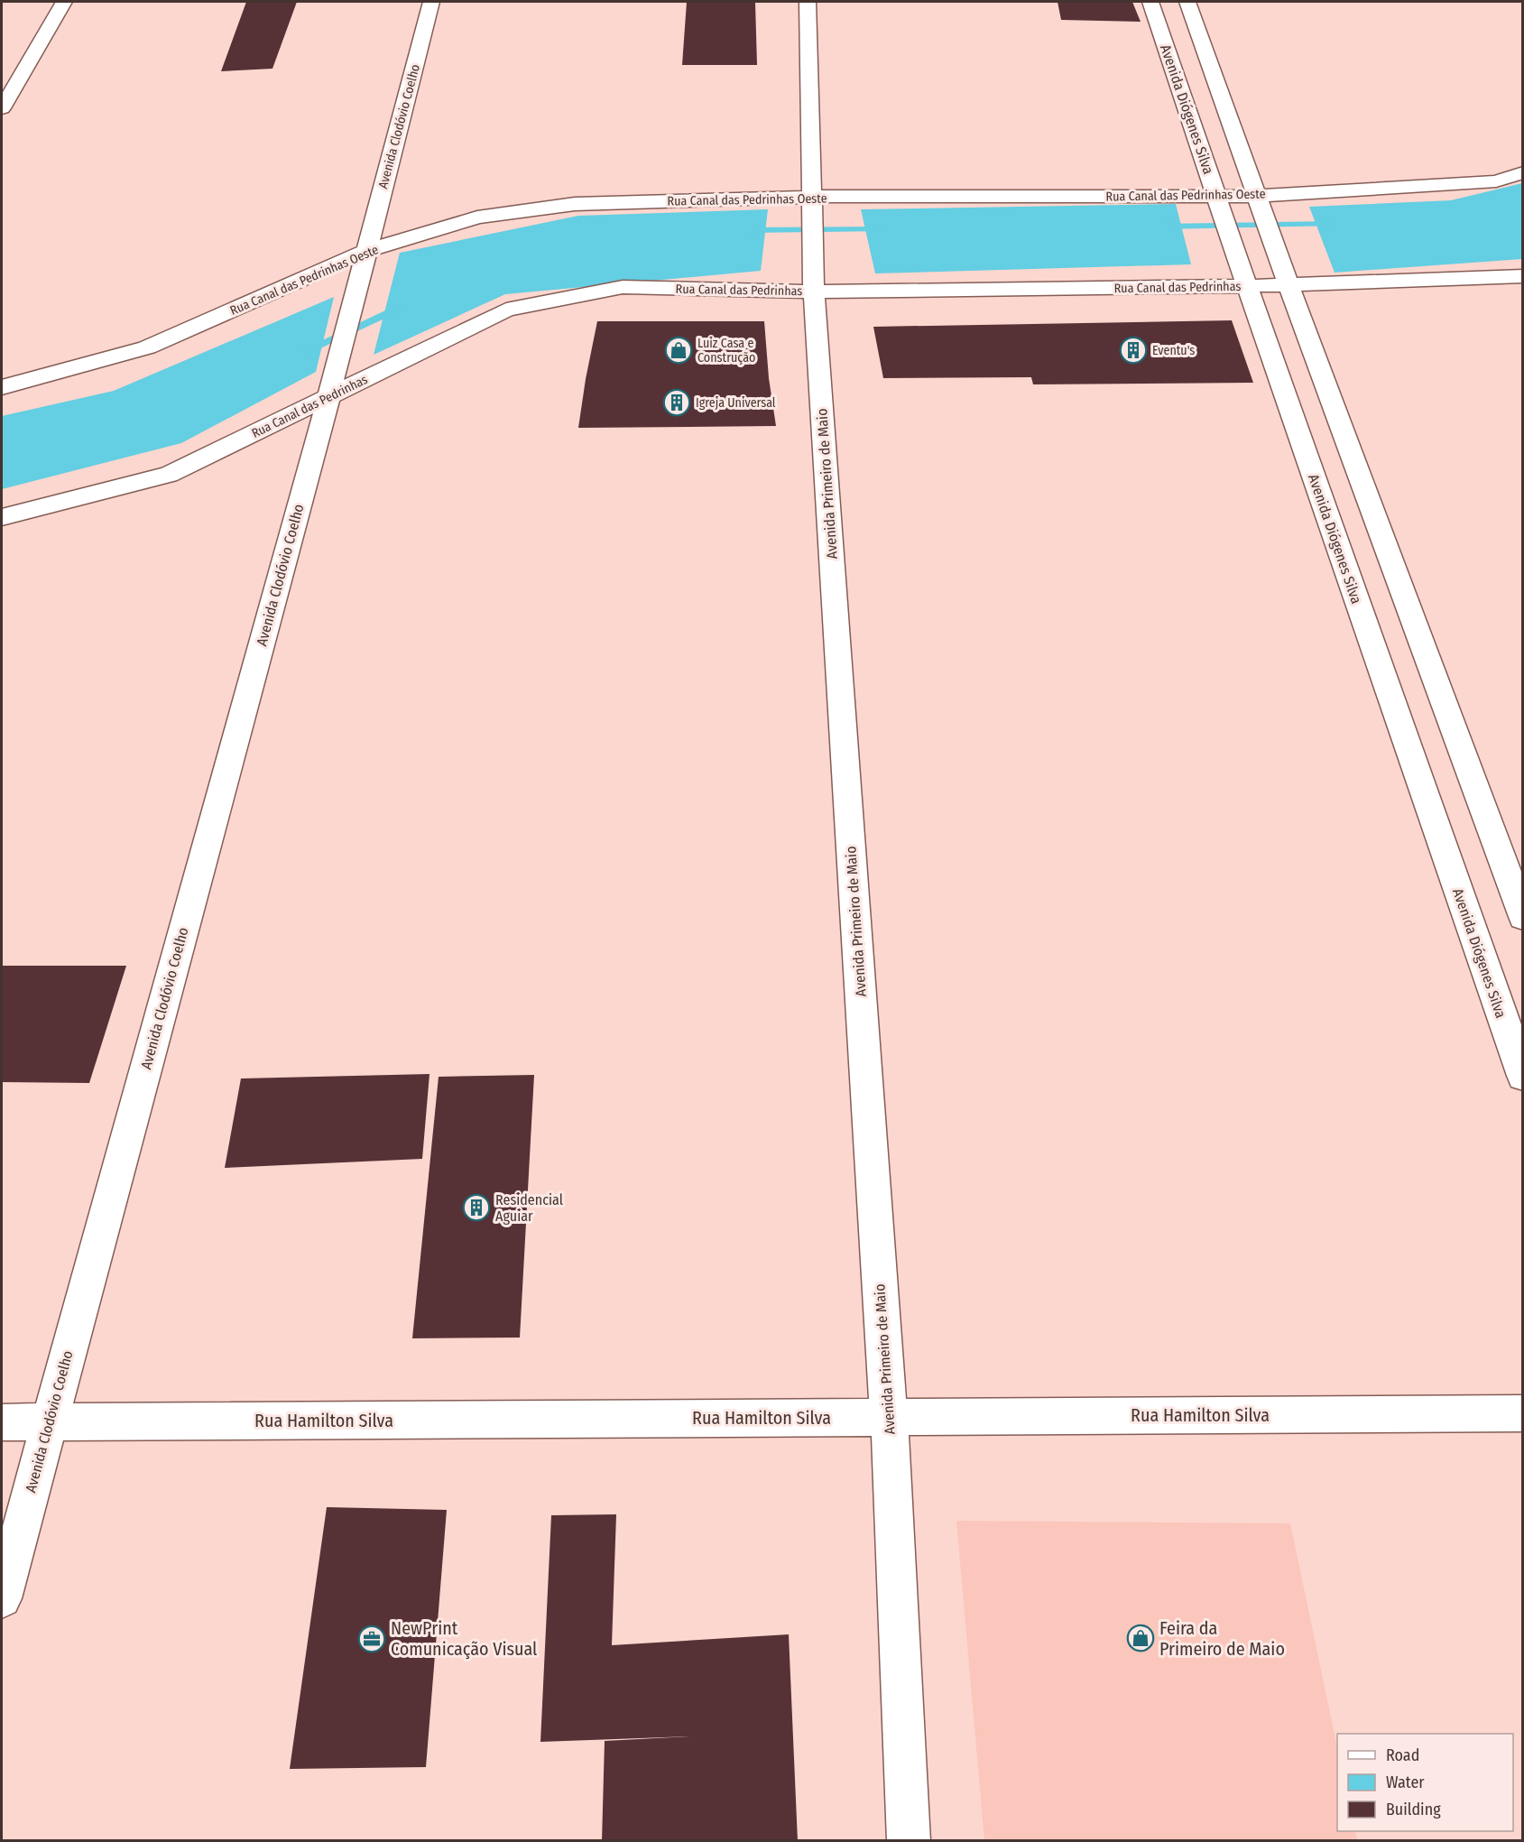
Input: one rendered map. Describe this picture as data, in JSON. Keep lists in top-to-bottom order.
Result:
{
  "streets": {
    "street": [
      "Avenida Diógenes Silva",
      "Avenida Clodóvio Coelho",
      "Rua Canal das Pedrinhas Oeste",
      "Rua Canal das Pedrinhas",
      "Avenida Primeiro de Maio",
      "Rua Hamilton Silva"
    ]
  },
  "crossings": [
    ["Avenida Diógenes Silva", "Rua Canal das Pedrinhas Oeste"],
    ["Avenida Diógenes Silva", "Rua Canal das Pedrinhas"],
    ["Avenida Clodóvio Coelho", "Rua Canal das Pedrinhas Oeste"],
    ["Avenida Clodóvio Coelho", "Rua Canal das Pedrinhas"],
    ["Avenida Clodóvio Coelho", "Rua Hamilton Silva"],
    ["Rua Canal das Pedrinhas Oeste", "Avenida Primeiro de Maio"],
    ["Rua Canal das Pedrinhas", "Avenida Primeiro de Maio"],
    ["Avenida Primeiro de Maio", "Rua Hamilton Silva"]
  ],
  "places": {
    "shop": ["Luiz Casa e Construção", "Feira da Primeiro de Maio"],
    "building": ["Eventu's", "Igreja Universal", "Residencial Aguiar"],
    "office": ["NewPrint Comunicação Visual"]
  },
  "legend": ["Road", "Water", "Building"]
}
